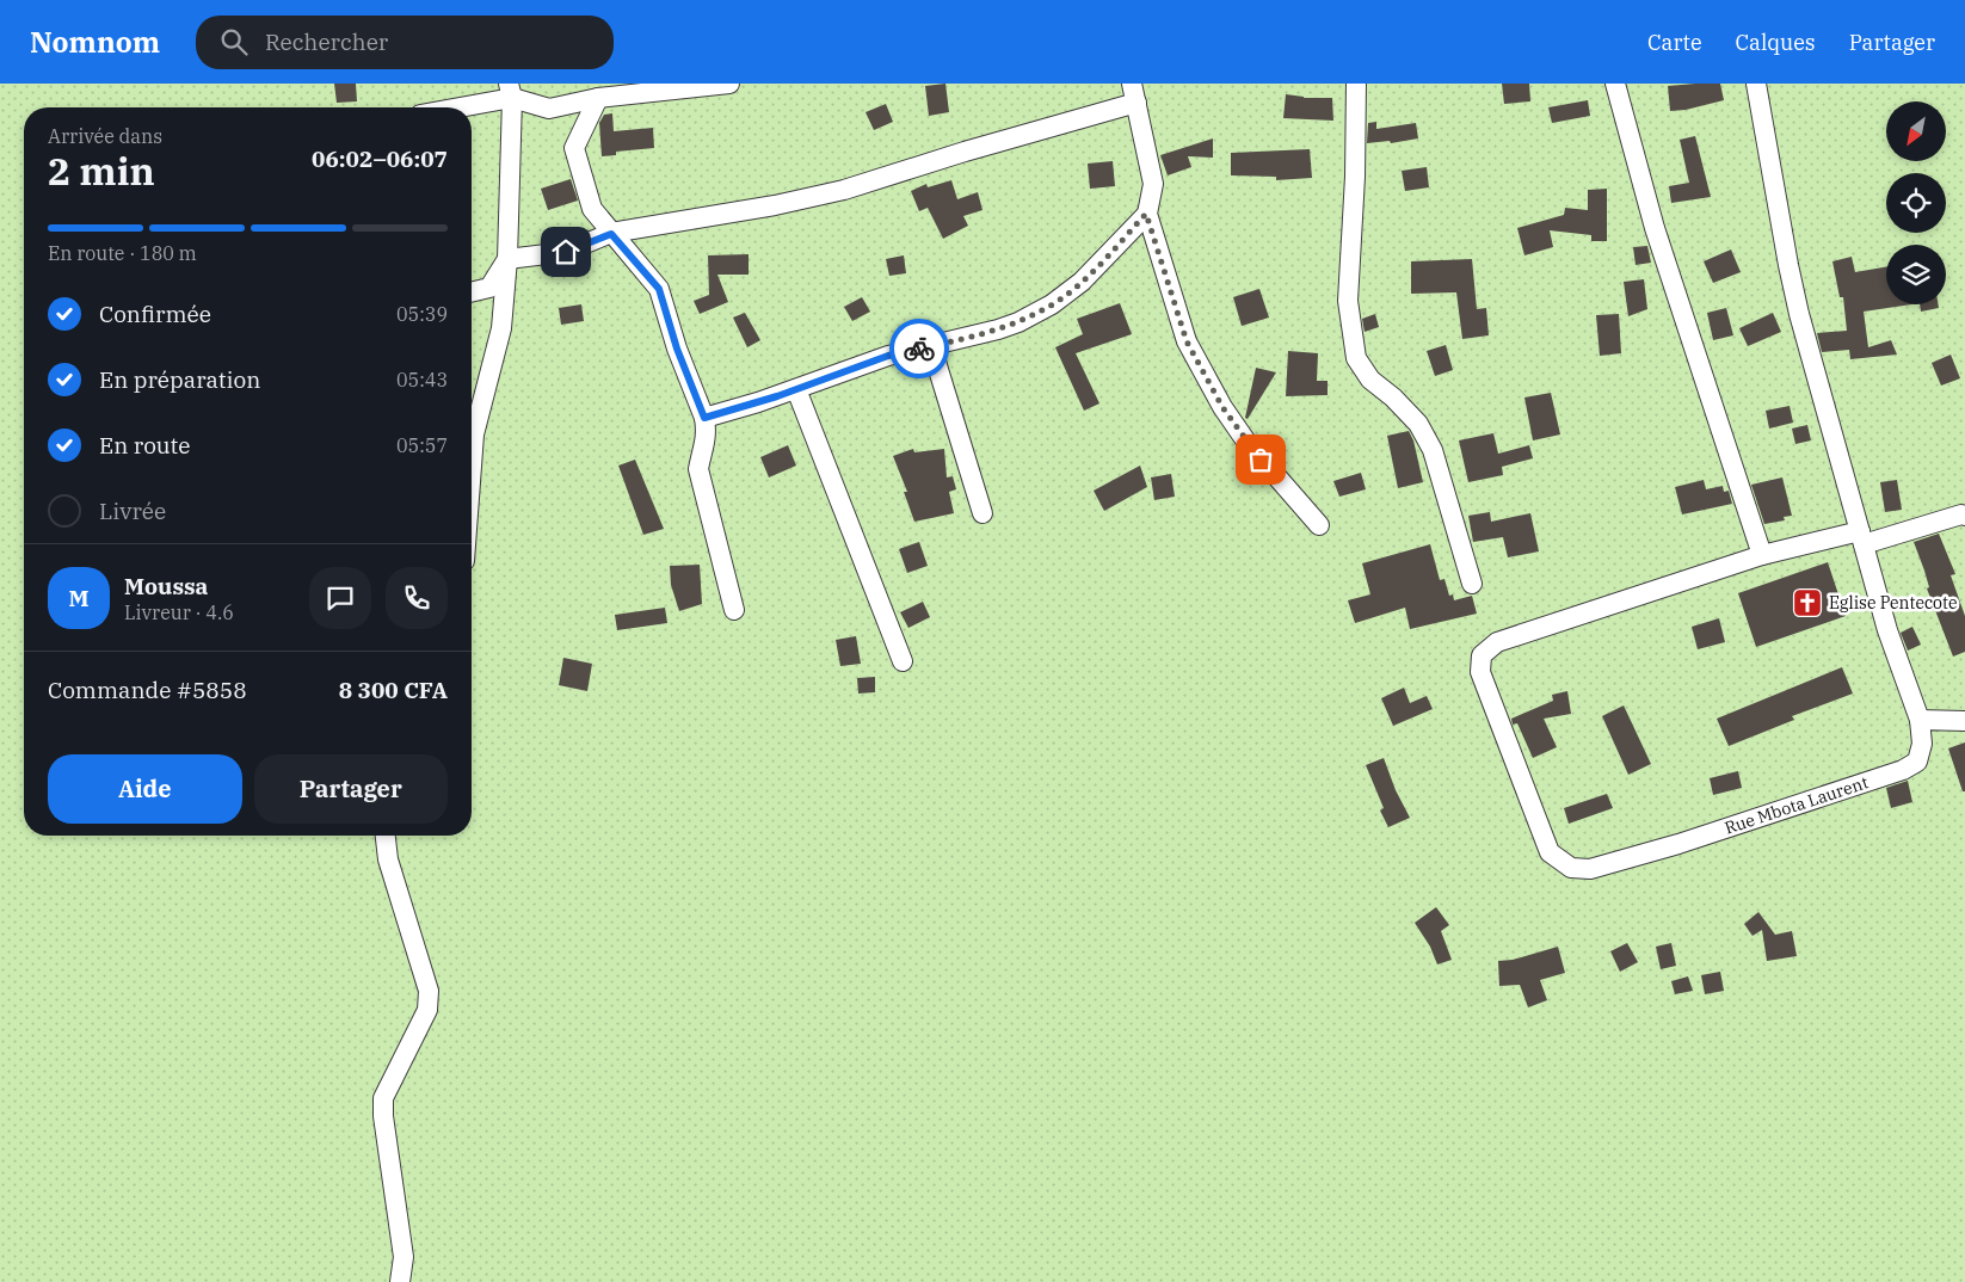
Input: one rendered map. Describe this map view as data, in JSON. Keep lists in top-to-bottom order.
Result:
{
  "streets": {
    "street": ["Rue Mbota Laurent"]
  },
  "places": {
    "church": ["Eglise Pentecote"]
  },
  "north": "bottom left",
  "page": {
    "header": "Nomnom",
    "search": "Rechercher",
    "nav": ["Carte", "Calques", "Partager"],
    "heading": ["2 min", "Arrivée dans", "06:02–06:07"],
    "panel": [
      "Moussa",
      "Livreur · 4.6",
      "Commande #5858",
      "8 300 CFA"
    ],
    "bar": "En route · 180 m",
    "list": [
      ["Confirmée", "05:39"],
      ["En préparation", "05:43"],
      ["En route", "05:57"],
      "Livrée"
    ],
    "round": "M",
    "buttons": ["Aide", "Partager"]
  }
}
